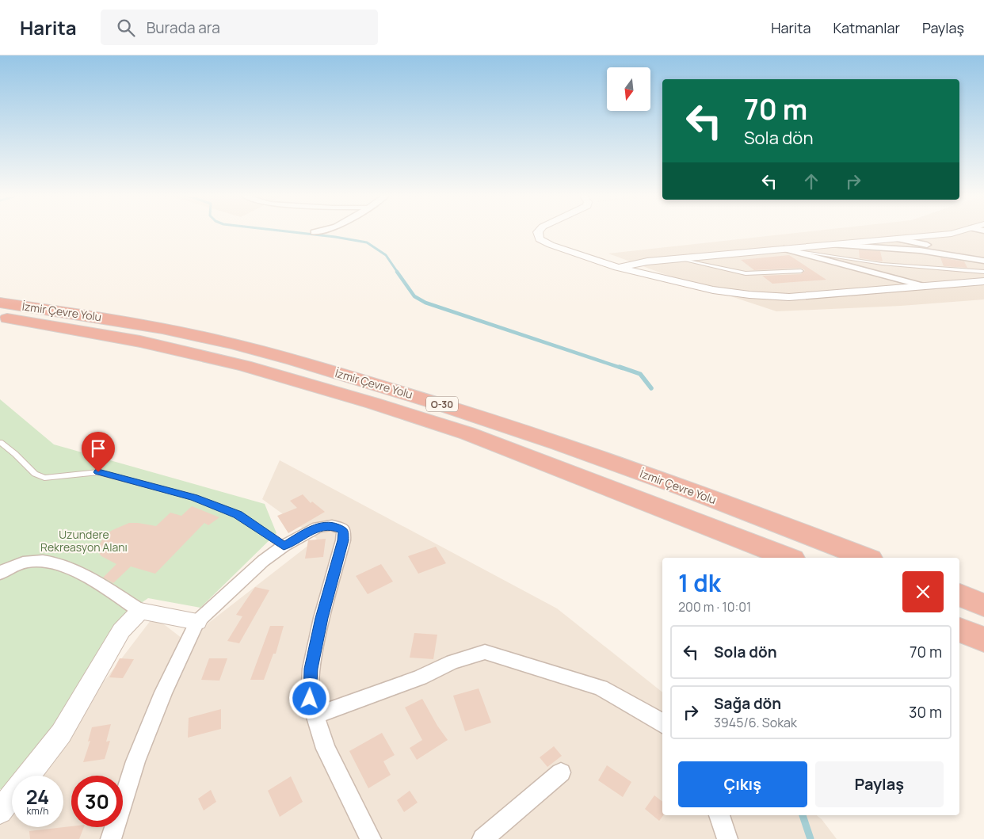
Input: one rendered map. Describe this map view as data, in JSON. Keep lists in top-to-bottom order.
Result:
{
  "streets": {
    "highway": ["İzmir Çevre Yolu", "O-30"]
  },
  "parks": ["Uzundere Rekreasyon Alanı"],
  "north": "bottom",
  "page": {
    "header": "Harita",
    "search": "Burada ara",
    "nav": ["Harita", "Katmanlar", "Paylaş"],
    "turn": ["70 m", "Sola dön"],
    "heading": ["1 dk", "200 m · 10:01"],
    "list": [
      {
        "name": "Sola dön",
        "value": "70 m"
      },
      {
        "name": "Sağa dön",
        "note": "3945/6. Sokak",
        "value": "30 m"
      }
    ],
    "buttons": ["Çıkış", "Paylaş"],
    "speed": "24 km/h",
    "limit": "30"
  }
}
